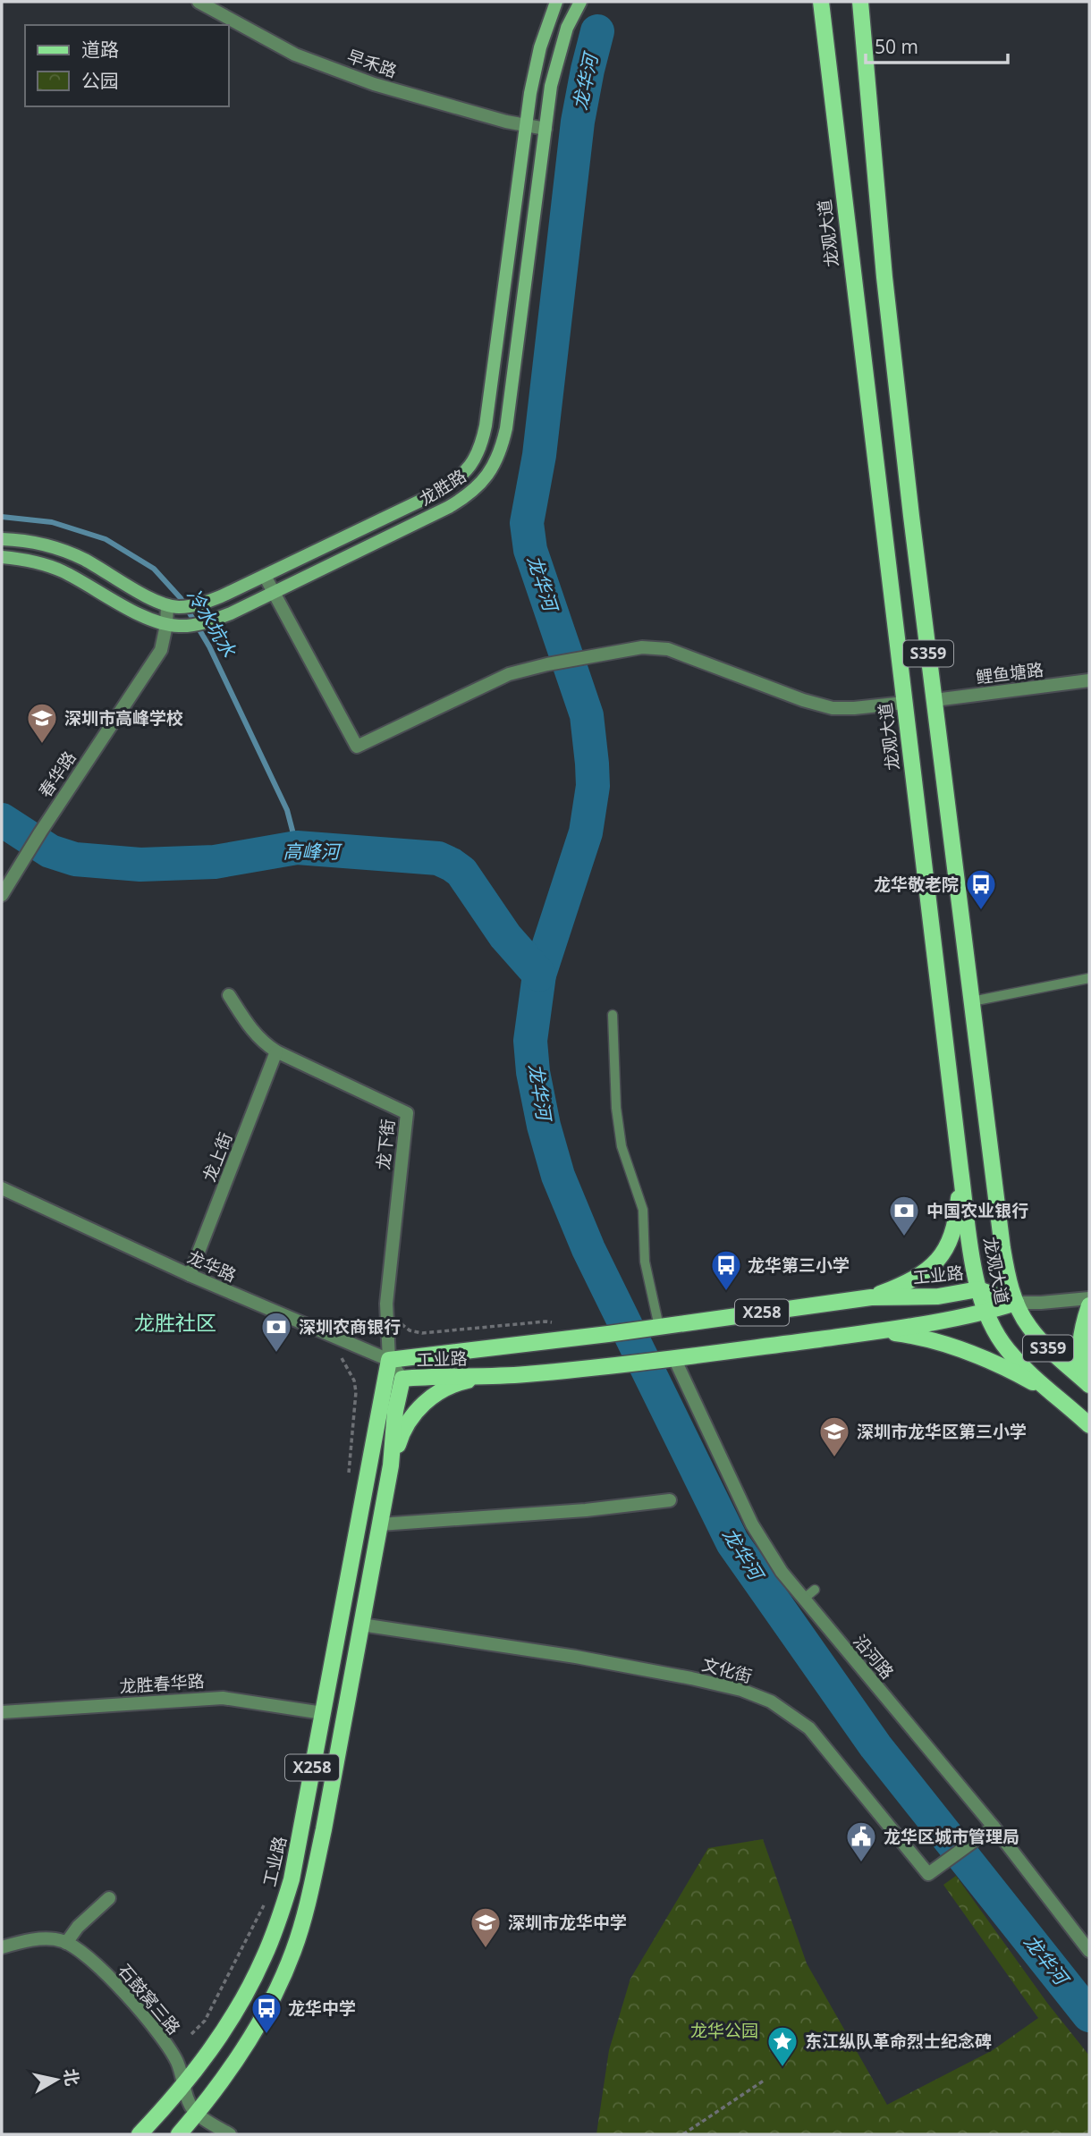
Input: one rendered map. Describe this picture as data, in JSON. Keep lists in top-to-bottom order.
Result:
{
  "streets": {
    "main road": [
      "龙观大道",
      "龙胜路",
      "S359",
      "工业路",
      "X258"
    ],
    "street": [
      "早禾路",
      "鲤鱼塘路",
      "春华路",
      "龙下街",
      "龙上街",
      "龙华路",
      "沿河路",
      "文化街",
      "龙胜春华路",
      "石鼓窝三路"
    ]
  },
  "crossings": [
    ["早禾路", "龙胜路"],
    ["龙观大道", "鲤鱼塘路"],
    ["龙观大道", "工业路"],
    ["龙胜路", "春华路"],
    ["龙下街", "龙上街"],
    ["龙下街", "龙华路"],
    ["龙下街", "工业路"],
    ["龙上街", "龙华路"],
    ["龙华路", "工业路"],
    ["工业路", "沿河路"],
    ["工业路", "文化街"],
    ["工业路", "龙胜春华路"],
    ["工业路", "石鼓窝三路"],
    ["沿河路", "文化街"]
  ],
  "districts": ["龙胜社区"],
  "water": ["龙华河", "冷水坑水", "高峰河"],
  "parks": ["龙华公园"],
  "places": {
    "school or university": ["深圳市高峰学校", "深圳市龙华区第三小学", "深圳市龙华中学"],
    "bus stop": ["龙华敬老院", "龙华第三小学", "龙华中学"],
    "bank": ["中国农业银行", "深圳农商银行"],
    "public building": ["龙华区城市管理局"],
    "place": ["东江纵队革命烈士纪念碑"]
  },
  "legend": ["道路", "公园"],
  "scale_bar": "50 m",
  "north": "right"
}
